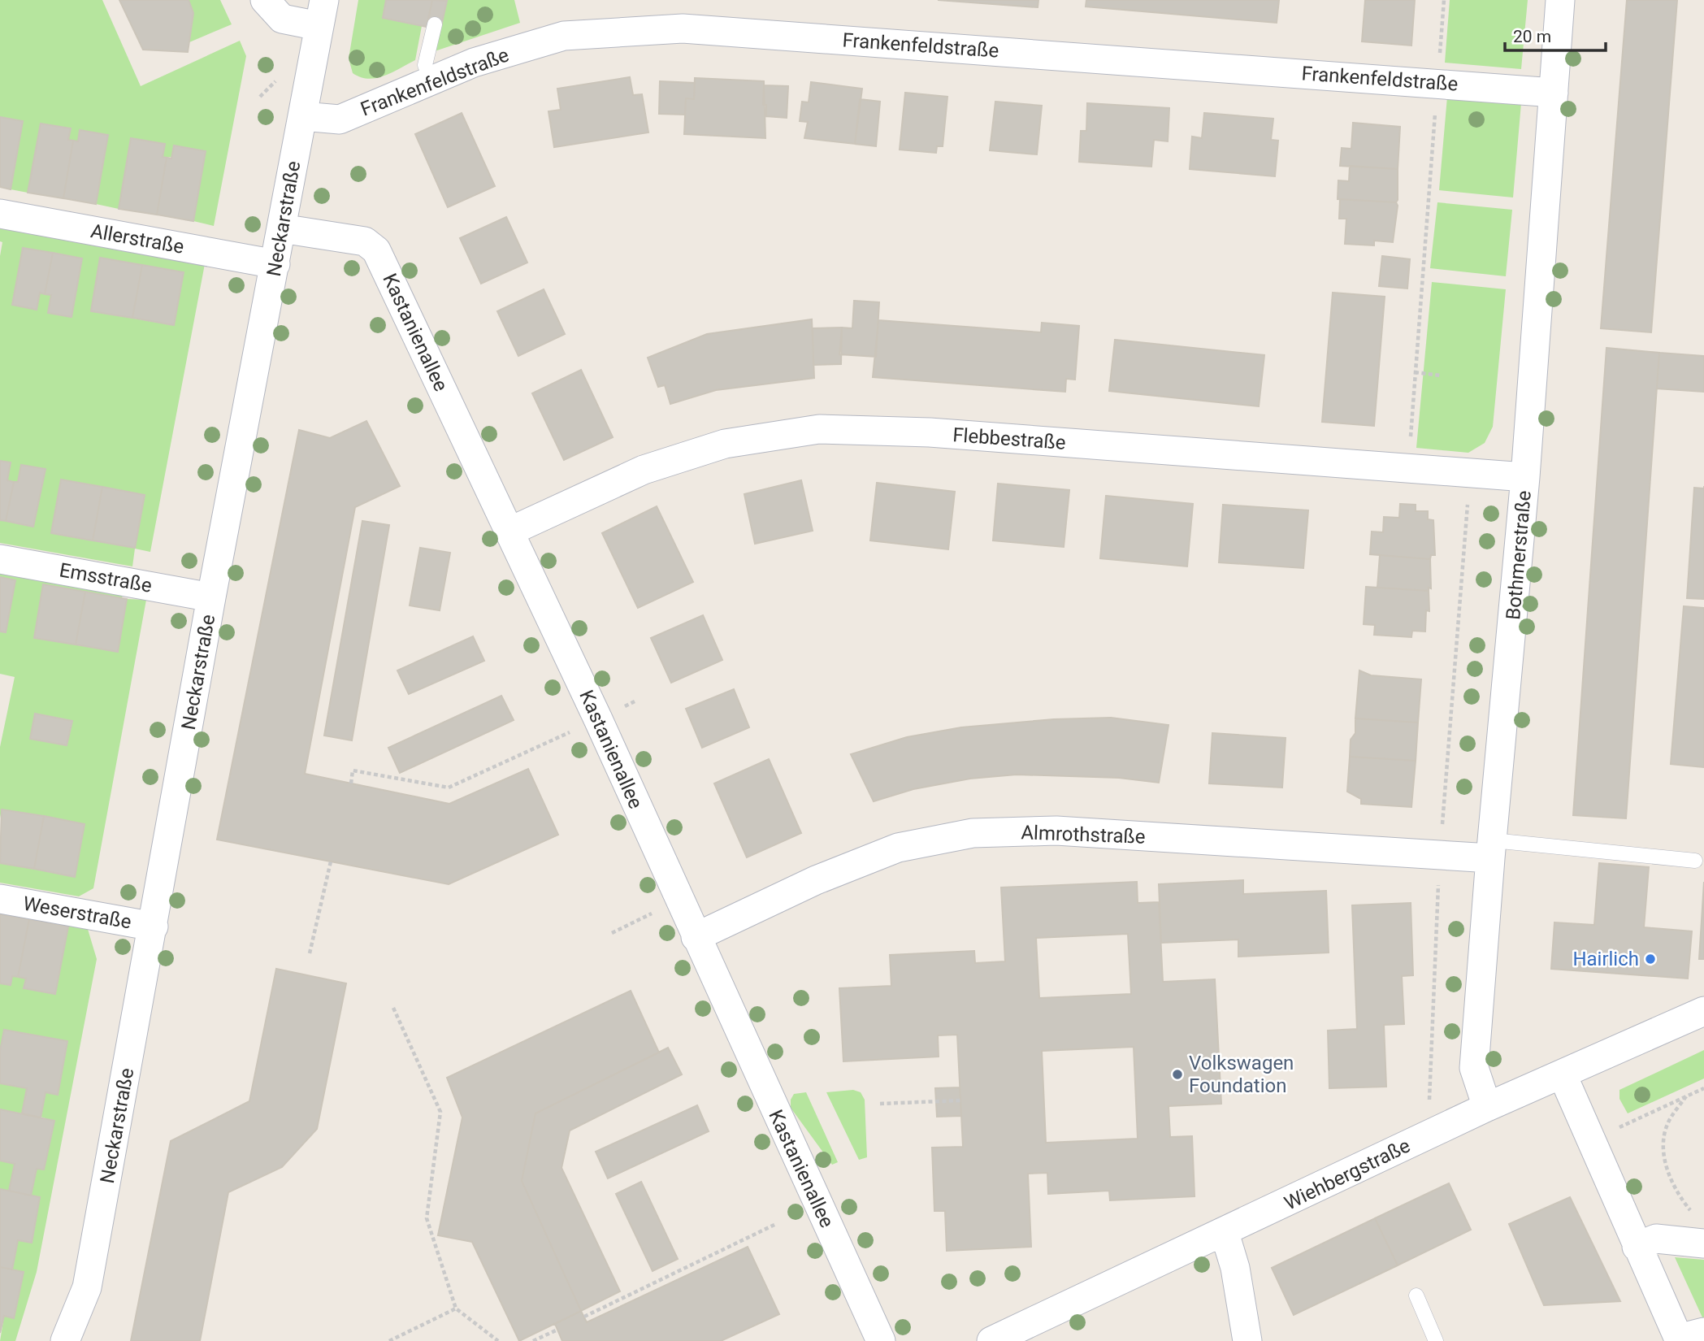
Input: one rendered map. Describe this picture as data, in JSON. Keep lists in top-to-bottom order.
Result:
{
  "streets": {
    "street": [
      "Frankenfeldstraße",
      "Neckarstraße",
      "Allerstraße",
      "Kastanienallee",
      "Flebbestraße",
      "Bothmerstraße",
      "Emsstraße",
      "Almrothstraße",
      "Weserstraße",
      "Wiehbergstraße"
    ]
  },
  "crossings": [
    ["Frankenfeldstraße", "Neckarstraße"],
    ["Frankenfeldstraße", "Bothmerstraße"],
    ["Neckarstraße", "Allerstraße"],
    ["Neckarstraße", "Kastanienallee"],
    ["Neckarstraße", "Emsstraße"],
    ["Neckarstraße", "Weserstraße"],
    ["Kastanienallee", "Flebbestraße"],
    ["Kastanienallee", "Almrothstraße"],
    ["Flebbestraße", "Bothmerstraße"],
    ["Bothmerstraße", "Almrothstraße"],
    ["Bothmerstraße", "Wiehbergstraße"]
  ],
  "places": ["Hairlich", "Volkswagen Foundation"],
  "scale_bar": "20 m"
}
